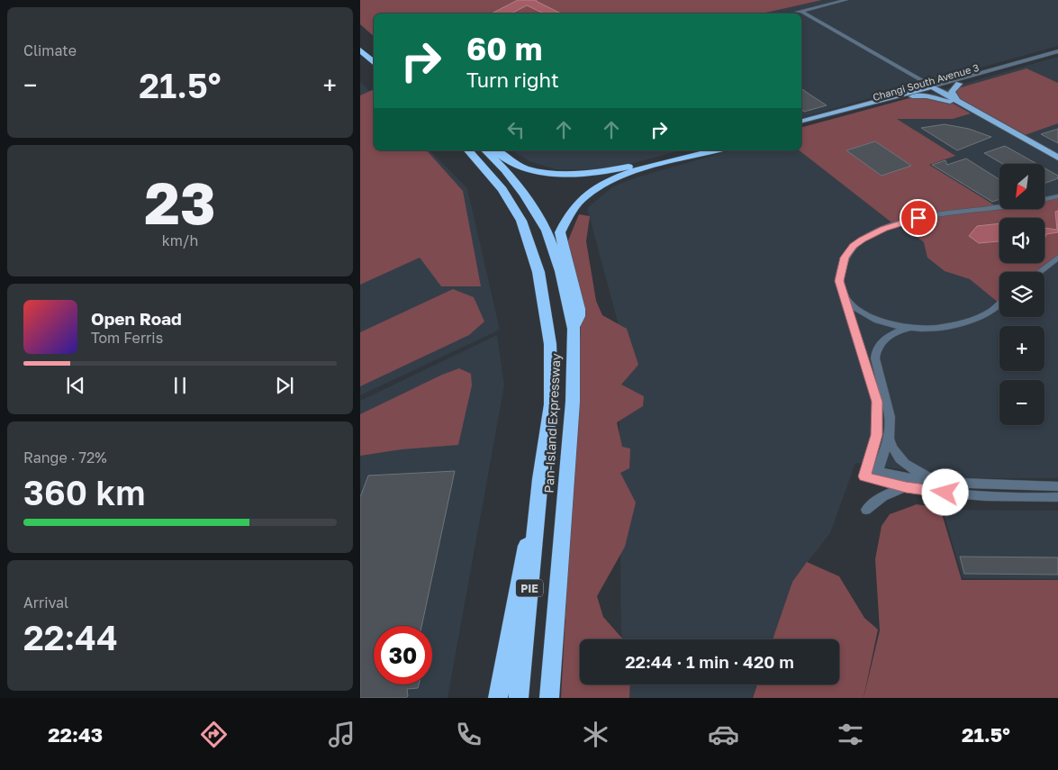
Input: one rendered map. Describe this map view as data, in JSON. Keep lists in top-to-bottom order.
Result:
{
  "streets": {
    "highway": ["Pan-Island Expressway", "PIE"],
    "main road": ["Changi South Avenue 3"]
  },
  "crossings": [
    ["Pan-Island Expressway", "PIE"]
  ],
  "north": "bottom left",
  "page": {
    "tile": [
      "Climate",
      ["23", "km/h"],
      ["Range · 72%", "360 km"],
      ["Arrival", "22:44"]
    ],
    "turn": ["60 m", "Turn right"],
    "heat": ["−", "21.5°", "+"],
    "map_buttons": ["+", "−"],
    "song": ["Open Road", "Tom Ferris"],
    "limit": "30",
    "trip": "22:44 · 1 min · 420 m",
    "tabs": ["22:43", "21.5°"]
  }
}
